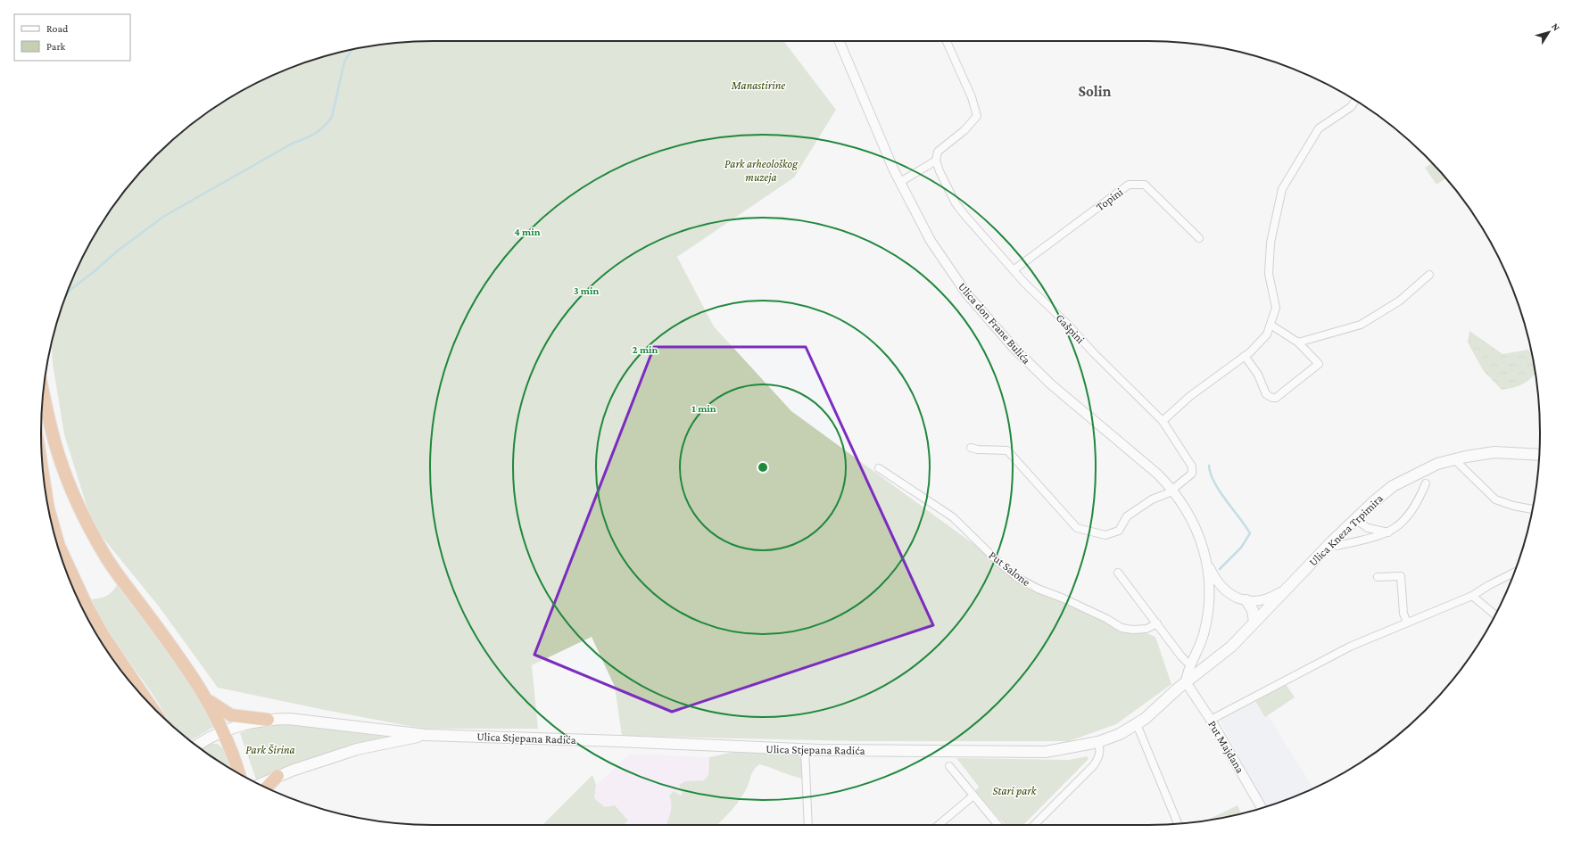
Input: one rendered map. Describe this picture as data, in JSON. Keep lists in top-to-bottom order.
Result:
{
  "streets": {
    "main road": ["Ulica Kneza Trpimira", "Ulica Stjepana Radića"],
    "street": [
      "Topini",
      "Ulica don Frane Bulića",
      "Gašpini",
      "Put Salone",
      "Put Majdana"
    ]
  },
  "crossings": [
    ["Topini", "Gašpini"],
    ["Ulica don Frane Bulića", "Gašpini"],
    ["Ulica don Frane Bulića", "Ulica Kneza Trpimira"],
    ["Ulica don Frane Bulića", "Ulica Stjepana Radića"],
    ["Ulica don Frane Bulića", "Put Majdana"],
    ["Ulica Kneza Trpimira", "Ulica Stjepana Radića"],
    ["Ulica Kneza Trpimira", "Put Majdana"],
    ["Ulica Stjepana Radića", "Put Majdana"]
  ],
  "districts": ["Solin"],
  "parks": [
    "Manastirine",
    "Park arheološkog muzeja",
    "Park Širina",
    "Stari park"
  ],
  "legend": ["Road", "Park"],
  "north": "top right",
  "rings": [
    "4 min",
    "3 min",
    "2 min",
    "1 min"
  ]
}
